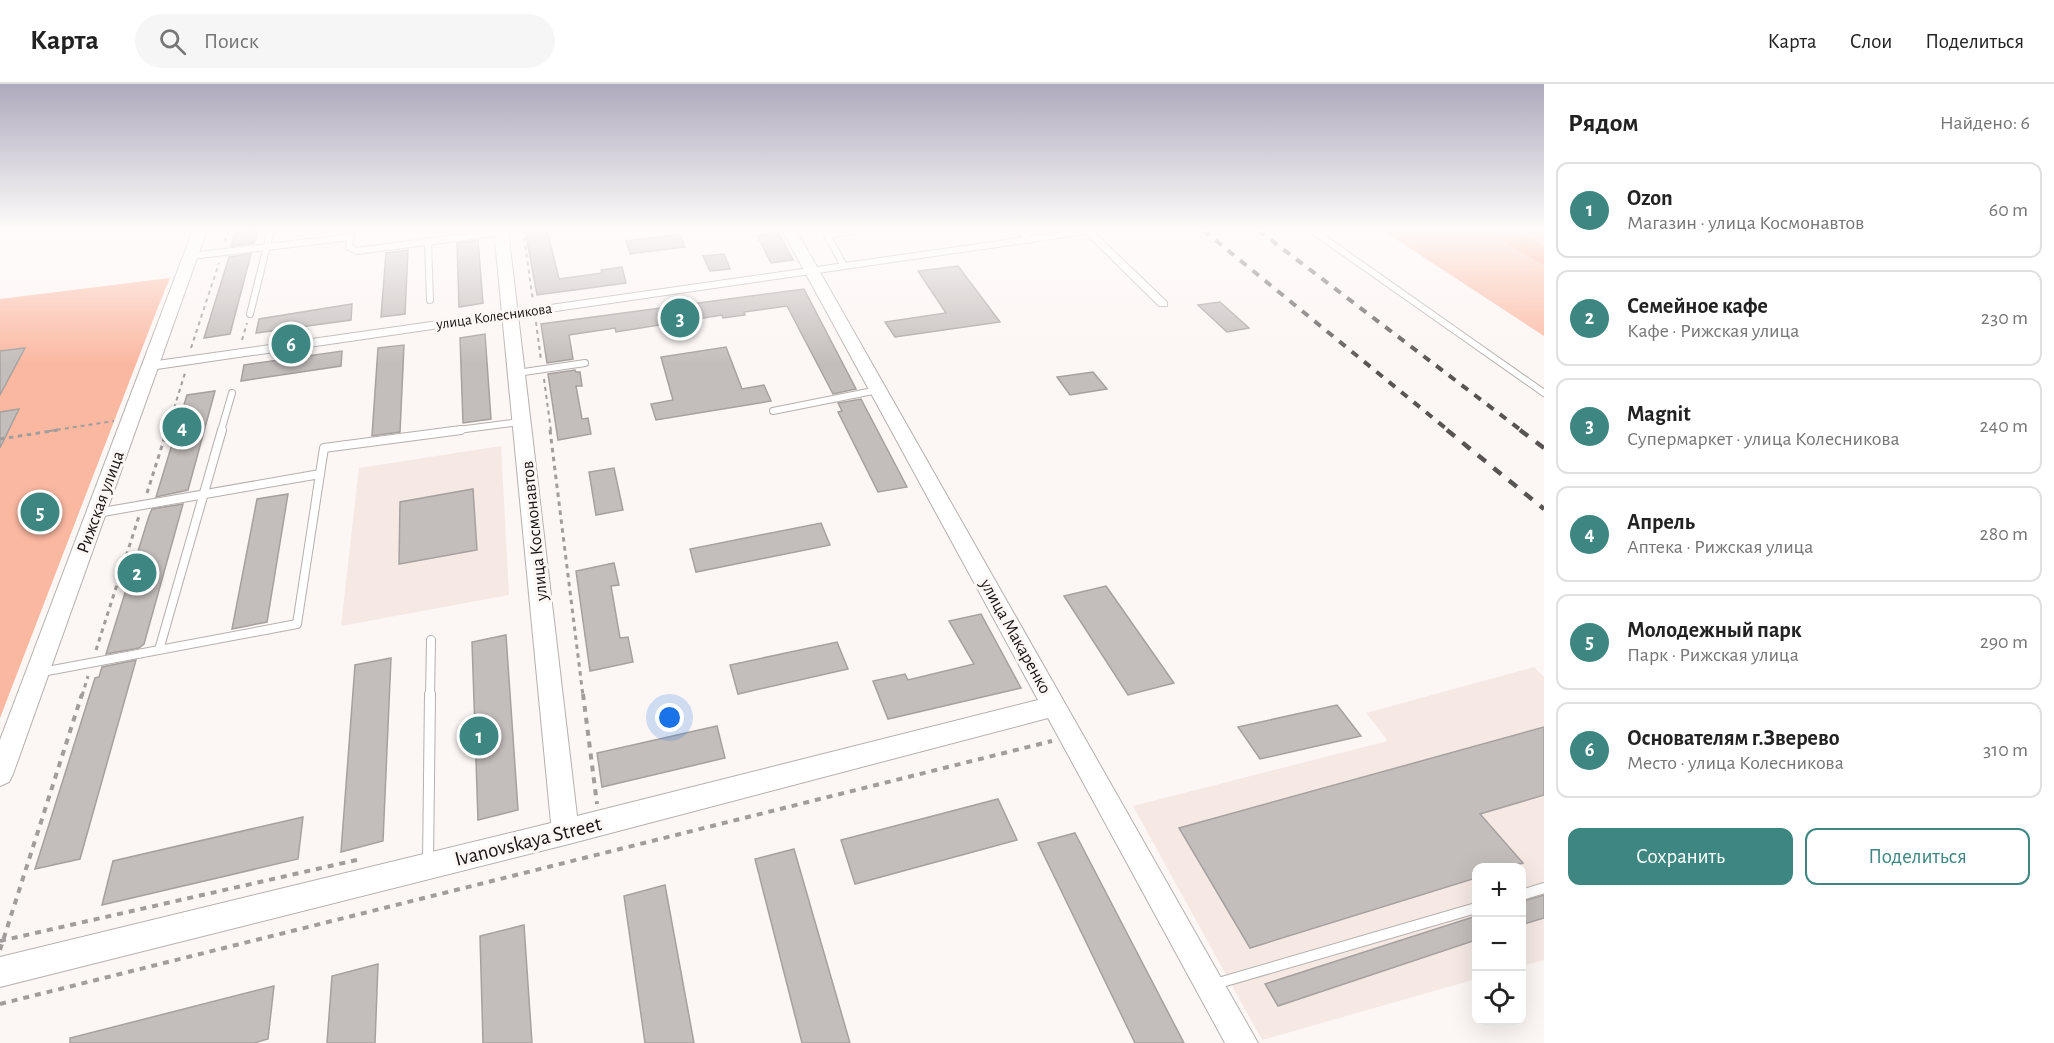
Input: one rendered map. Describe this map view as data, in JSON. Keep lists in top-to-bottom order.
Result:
{
  "streets": {
    "street": [
      "улица Колесникова",
      "Рижская улица",
      "улица Космонавтов",
      "улица Макаренко",
      "Ivanovskaya Street"
    ]
  },
  "crossings": [
    ["улица Колесникова", "Рижская улица"],
    ["улица Колесникова", "улица Космонавтов"],
    ["улица Космонавтов", "Ivanovskaya Street"],
    ["улица Макаренко", "Ivanovskaya Street"]
  ],
  "page": {
    "header": "Карта",
    "search": "Поиск",
    "nav": ["Карта", "Слои", "Поделиться"],
    "heading": ["Рядом", "Найдено: 6"],
    "list": [
      {
        "mark": "1",
        "name": "Ozon",
        "note": "Магазин · улица Космонавтов",
        "value": "60 m"
      },
      {
        "mark": "2",
        "name": "Семейное кафе",
        "note": "Кафе · Рижская улица",
        "value": "230 m"
      },
      {
        "mark": "3",
        "name": "Magnit",
        "note": "Супермаркет · улица Колесникова",
        "value": "240 m"
      },
      {
        "mark": "4",
        "name": "Апрель",
        "note": "Аптека · Рижская улица",
        "value": "280 m"
      },
      {
        "mark": "5",
        "name": "Молодежный парк",
        "note": "Парк · Рижская улица",
        "value": "290 m"
      },
      {
        "mark": "6",
        "name": "Основателям г.Зверево",
        "note": "Место · улица Колесникова",
        "value": "310 m"
      }
    ],
    "pins": [
      "3",
      "6",
      "4",
      "5",
      "2",
      "1"
    ],
    "buttons": ["Сохранить", "Поделиться"],
    "map_buttons": ["+", "−"]
  }
}
